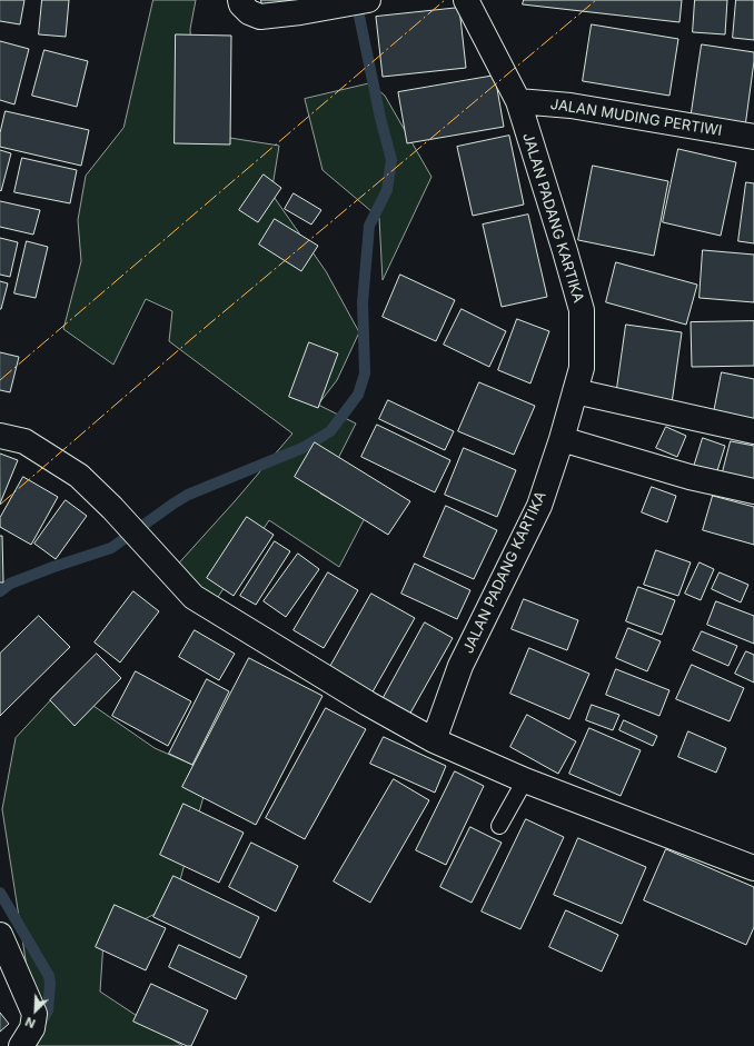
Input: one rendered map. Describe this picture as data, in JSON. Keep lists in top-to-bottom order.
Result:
{
  "streets": {
    "street": ["JALAN MUDING PERTIWI", "JALAN PADANG KARTIKA"]
  },
  "crossings": [
    ["JALAN MUDING PERTIWI", "JALAN PADANG KARTIKA"]
  ],
  "north": "bottom left"
}
